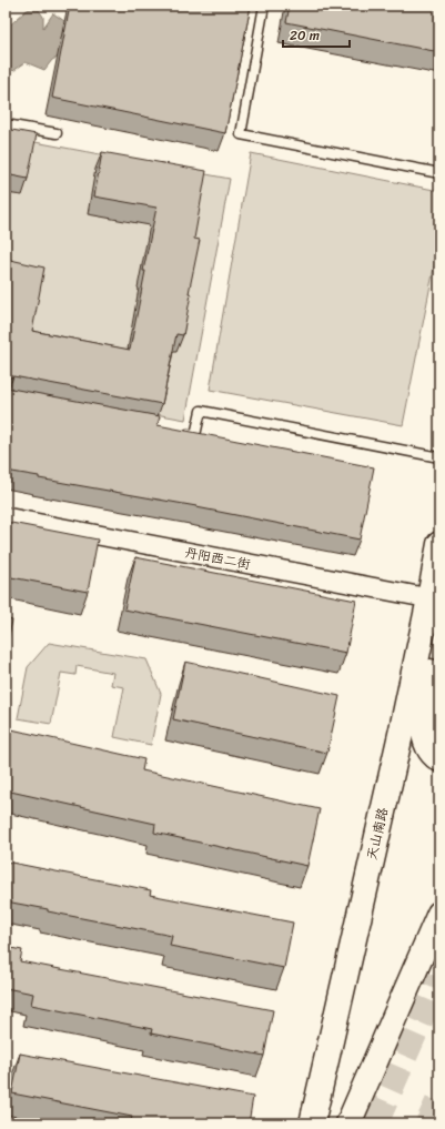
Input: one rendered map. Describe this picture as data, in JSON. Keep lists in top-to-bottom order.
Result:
{
  "streets": {
    "main road": ["天山南路"],
    "street": ["丹阳西二街"]
  },
  "crossings": [
    ["丹阳西二街", "天山南路"]
  ],
  "scale_bar": "20 m"
}
